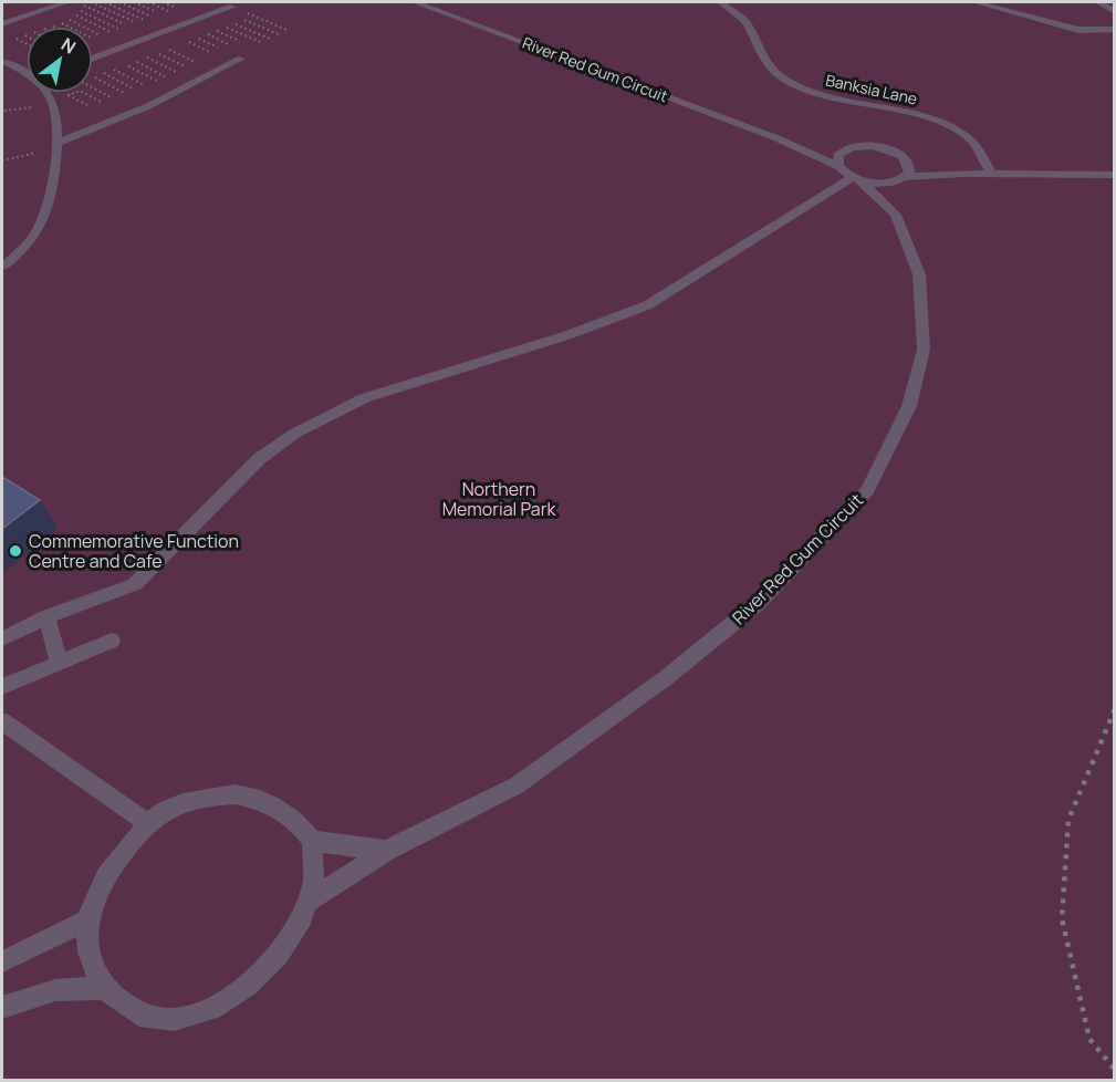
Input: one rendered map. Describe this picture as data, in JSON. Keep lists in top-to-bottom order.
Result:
{
  "streets": {
    "lane": ["River Red Gum Circuit", "Banksia Lane"]
  },
  "parks": ["Northern Memorial Park"],
  "places": ["Commemorative Function Centre and Cafe"],
  "north": "top right"
}
